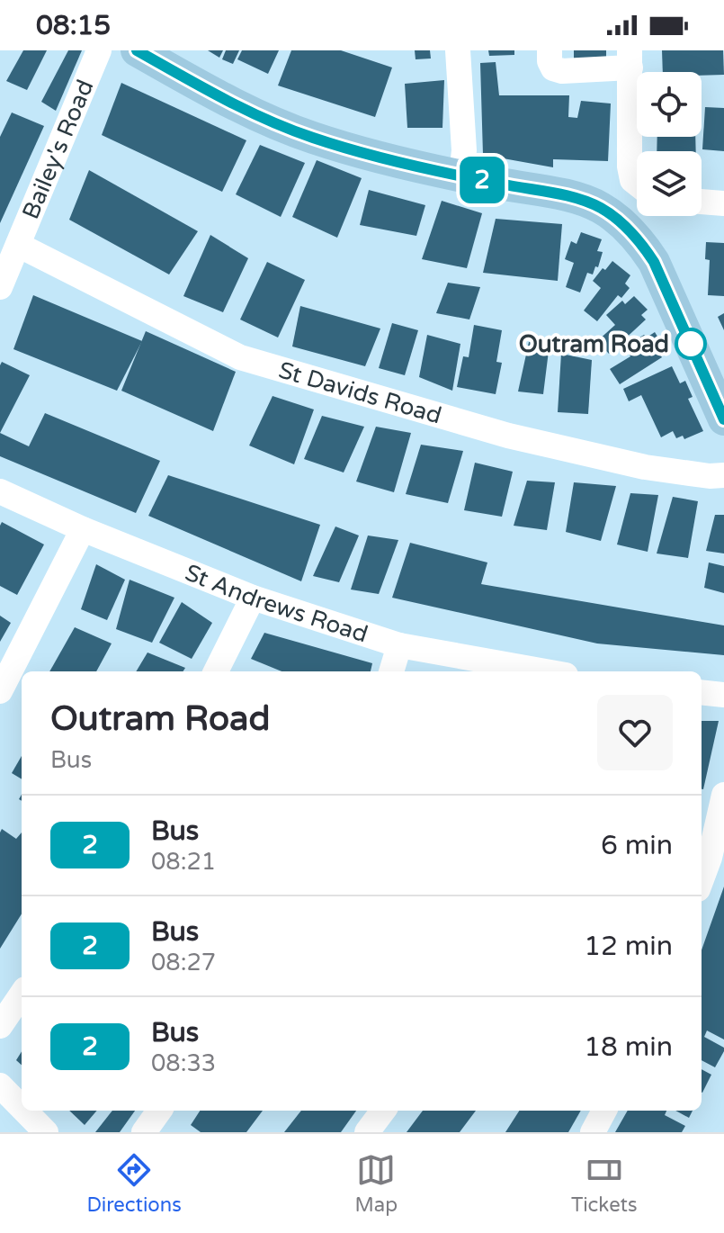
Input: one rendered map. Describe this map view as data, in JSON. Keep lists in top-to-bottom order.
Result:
{
  "streets": {
    "street": ["Bailey's Road", "St Davids Road", "St Andrews Road"]
  },
  "crossings": [
    ["Bailey's Road", "St Davids Road"]
  ],
  "places": ["Outram Road"],
  "lines": ["bus line 2"],
  "page": {
    "status": "08:15",
    "on_map": "2",
    "heading": ["Outram Road", "Bus"],
    "list": [
      {
        "mark": "2",
        "name": "Bus",
        "note": "08:21",
        "value": "6 min"
      },
      {
        "mark": "2",
        "name": "Bus",
        "note": "08:27",
        "value": "12 min"
      },
      {
        "mark": "2",
        "name": "Bus",
        "note": "08:33",
        "value": "18 min"
      }
    ],
    "tabs": ["Directions", "Map", "Tickets"]
  }
}
